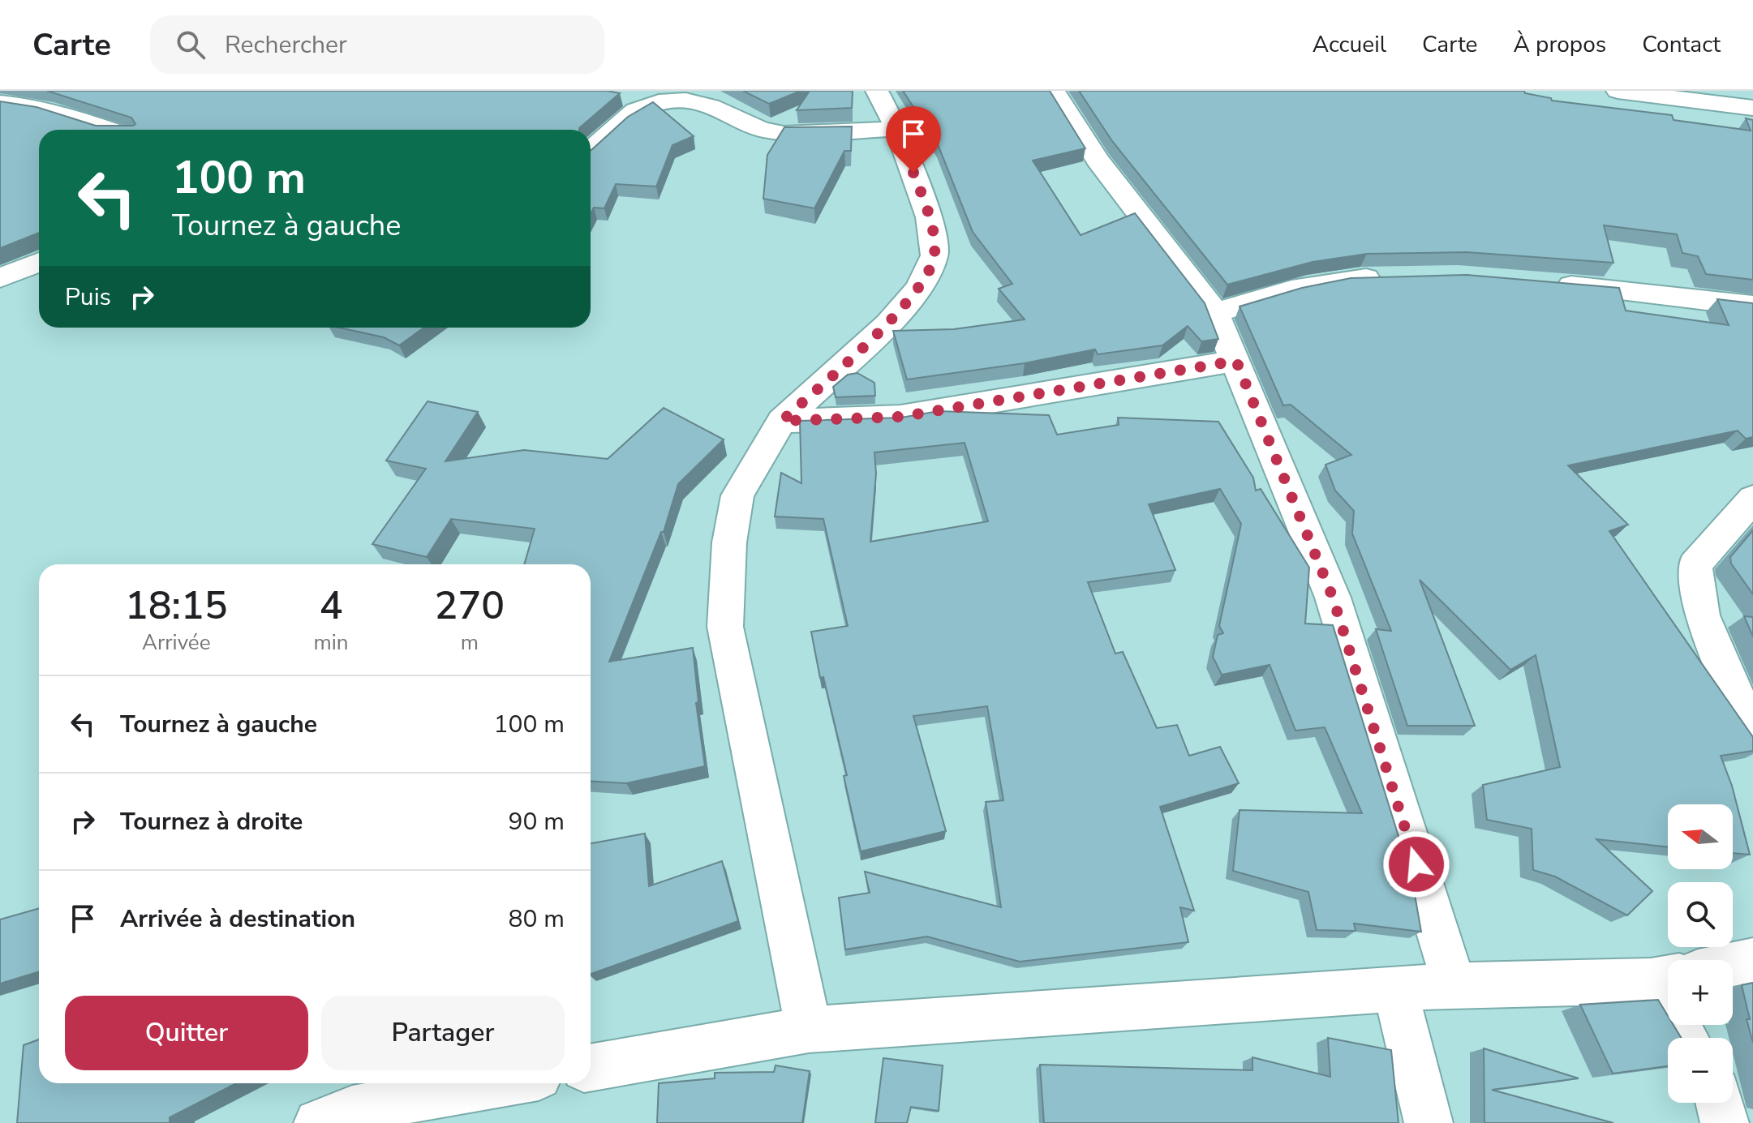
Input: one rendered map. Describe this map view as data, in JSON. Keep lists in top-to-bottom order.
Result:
{
  "north": "left",
  "page": {
    "header": "Carte",
    "search": "Rechercher",
    "nav": [
      "Accueil",
      "Carte",
      "À propos",
      "Contact"
    ],
    "turn": ["100 m", "Tournez à gauche"],
    "then": "Puis",
    "eta": [
      "18:15",
      "Arrivée",
      "4",
      "min",
      "270",
      "m"
    ],
    "list": [
      {
        "name": "Tournez à gauche",
        "value": "100 m"
      },
      {
        "name": "Tournez à droite",
        "value": "90 m"
      },
      {
        "name": "Arrivée à destination",
        "value": "80 m"
      }
    ],
    "map_buttons": ["+", "−"],
    "buttons": ["Quitter", "Partager"]
  }
}
